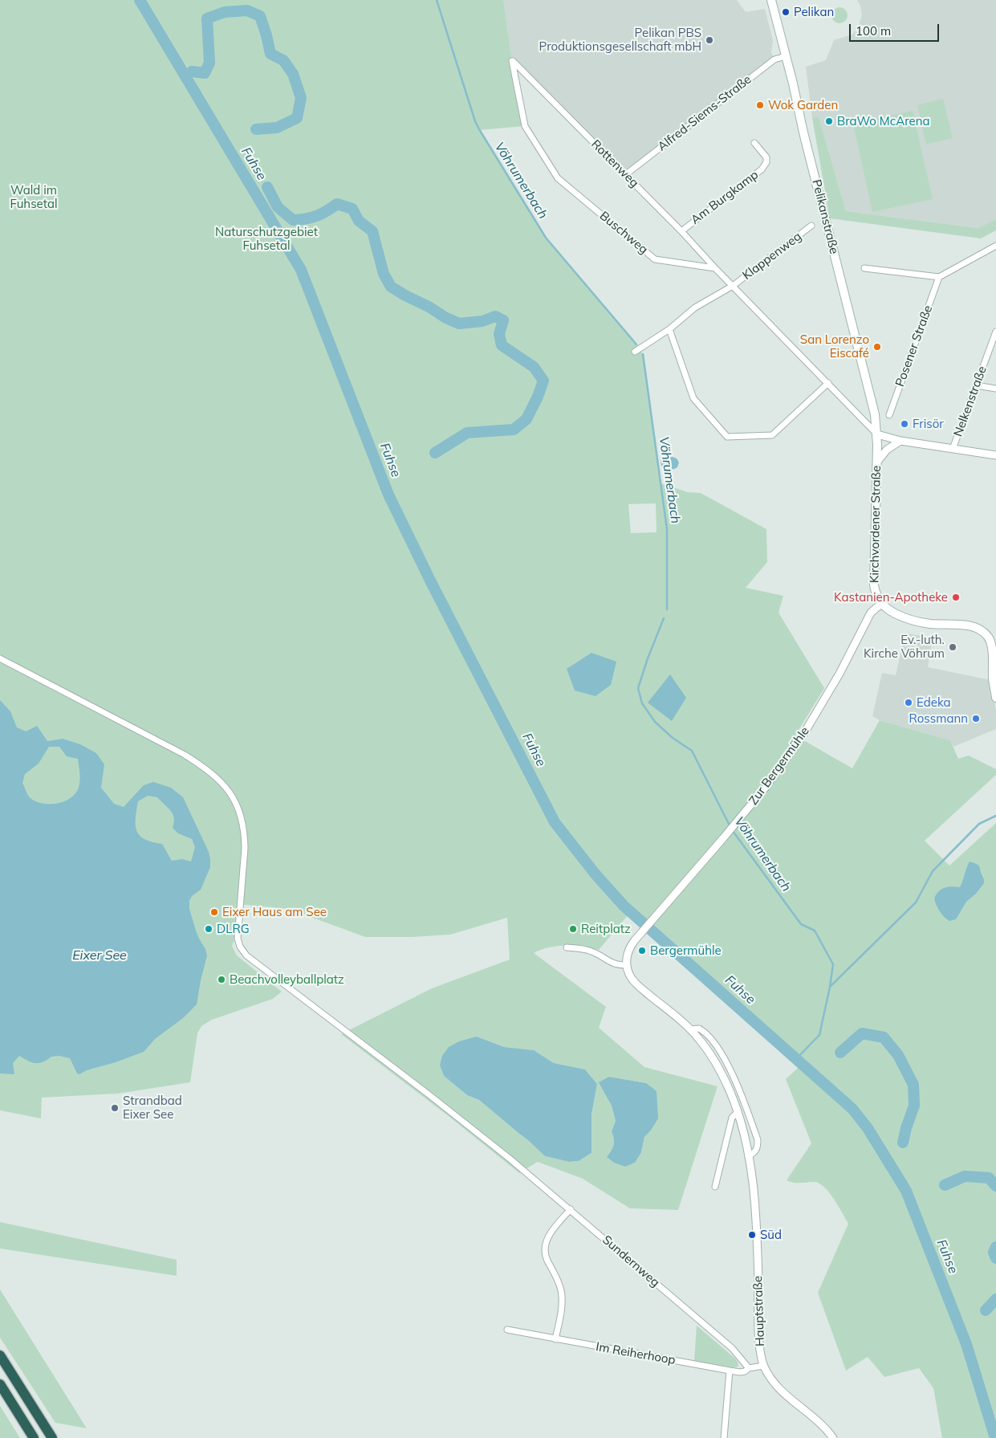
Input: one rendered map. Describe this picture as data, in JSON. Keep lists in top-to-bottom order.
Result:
{
  "streets": {
    "main road": ["Pelikanstraße", "Kirchvordener Straße"],
    "street": [
      "Alfred-Siems-Straße",
      "Rottenweg",
      "Am Burgkamp",
      "Buschweg",
      "Klappenweg",
      "Posener Straße",
      "Nelkenstraße",
      "Zur Bergermühle",
      "Sundernweg",
      "Hauptstraße",
      "Im Reiherhoop"
    ]
  },
  "crossings": [
    ["Alfred-Siems-Straße", "Rottenweg"],
    ["Alfred-Siems-Straße", "Pelikanstraße"],
    ["Rottenweg", "Am Burgkamp"],
    ["Rottenweg", "Buschweg"],
    ["Pelikanstraße", "Kirchvordener Straße"],
    ["Kirchvordener Straße", "Zur Bergermühle"],
    ["Zur Bergermühle", "Hauptstraße"],
    ["Sundernweg", "Im Reiherhoop"],
    ["Hauptstraße", "Im Reiherhoop"]
  ],
  "water": ["Fuhse", "Vöhrumerbach", "Eixer See"],
  "parks": ["Wald im Fuhsetal", "Naturschutzgebiet Fuhsetal"],
  "places": [
    "Pelikan",
    "Pelikan PBS Produktionsgesellschaft mbH",
    "Wok Garden",
    "BraWo McArena",
    "San Lorenzo Eiscafé",
    "Frisör",
    "Kastanien-Apotheke",
    "Ev.-luth. Kirche Vöhrum",
    "Edeka",
    "Rossmann",
    "Eixer Haus am See",
    "DLRG",
    "Reitplatz",
    "Bergermühle",
    "Beachvolleyballplatz",
    "Strandbad Eixer See",
    "Süd"
  ],
  "scale_bar": "100 m"
}
